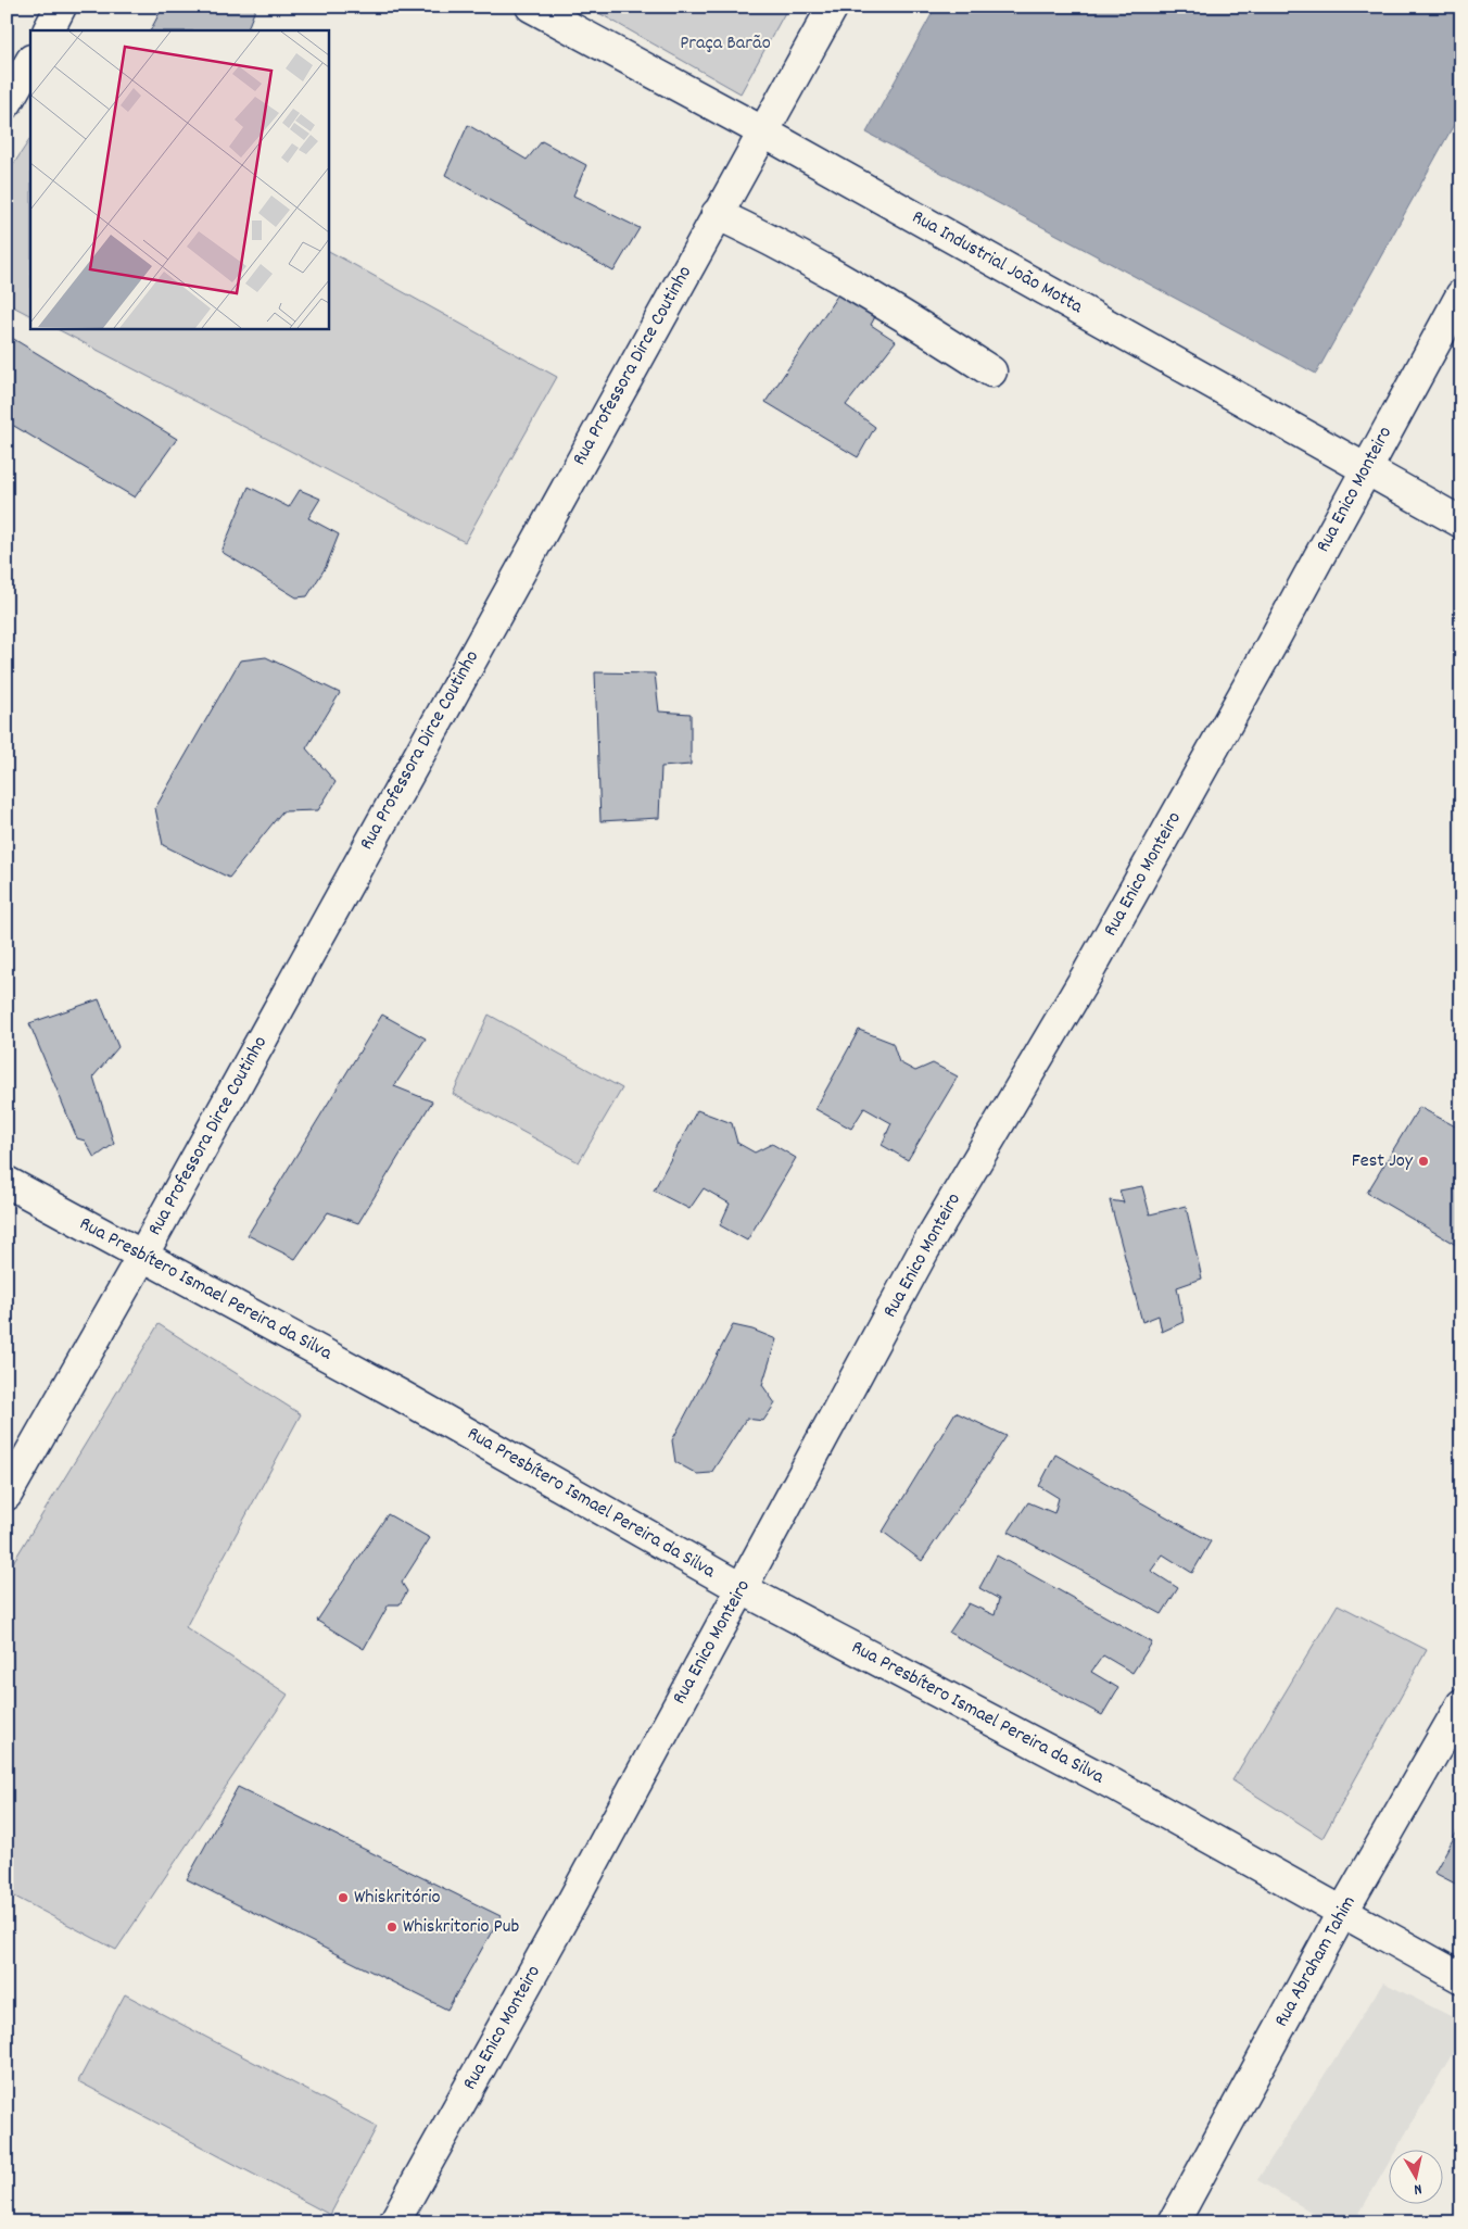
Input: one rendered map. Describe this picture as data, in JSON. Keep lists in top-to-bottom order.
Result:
{
  "streets": {
    "street": [
      "Rua Industrial João Motta",
      "Rua Professora Dirce Coutinho",
      "Rua Enico Monteiro",
      "Rua Presbítero Ismael Pereira da Silva",
      "Rua Abraham Tahim"
    ]
  },
  "crossings": [
    ["Rua Industrial João Motta", "Rua Professora Dirce Coutinho"],
    ["Rua Industrial João Motta", "Rua Enico Monteiro"],
    ["Rua Professora Dirce Coutinho", "Rua Presbítero Ismael Pereira da Silva"],
    ["Rua Enico Monteiro", "Rua Presbítero Ismael Pereira da Silva"],
    ["Rua Presbítero Ismael Pereira da Silva", "Rua Abraham Tahim"]
  ],
  "parks": ["Praça Barão"],
  "places": ["Fest Joy", "Whiskritório", "Whiskritorio Pub"],
  "north": "bottom"
}
